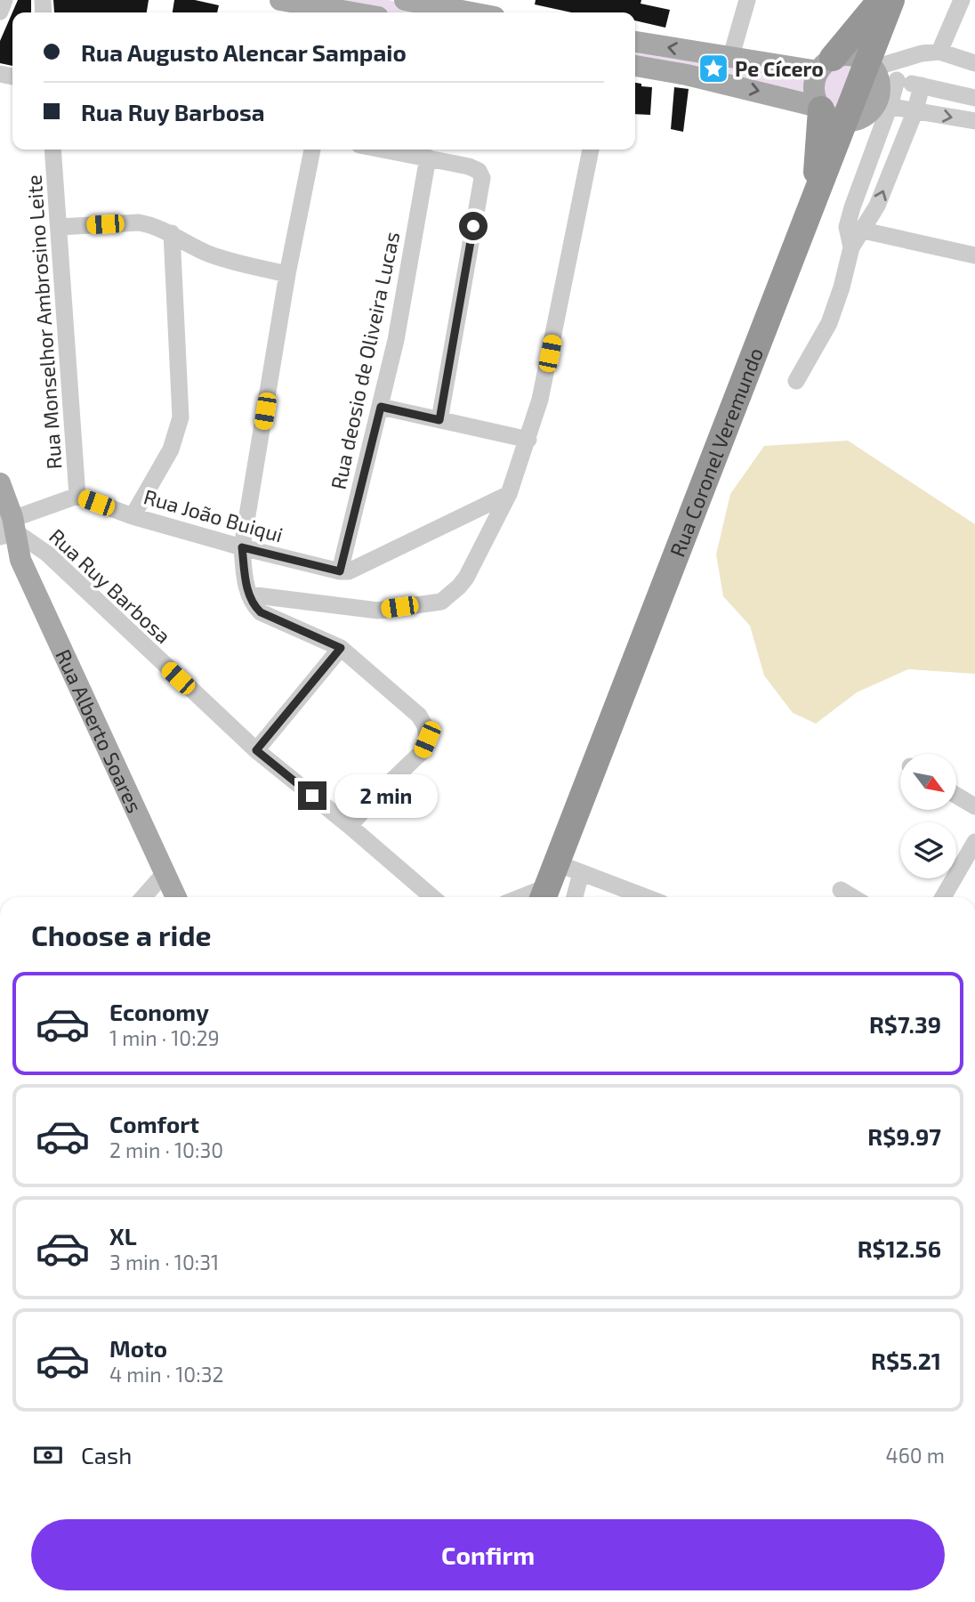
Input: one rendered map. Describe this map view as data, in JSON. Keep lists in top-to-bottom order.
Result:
{
  "streets": {
    "highway": ["Rua Coronel Veremundo"],
    "main road": ["Rua Alberto Soares"],
    "street": [
      "Rua Monselhor Ambrosino Leite",
      "Rua deosio de Oliveira Lucas",
      "Rua João Buiqui",
      "Rua Ruy Barbosa"
    ]
  },
  "crossings": [
    ["Rua Monselhor Ambrosino Leite", "Rua João Buiqui"],
    ["Rua deosio de Oliveira Lucas", "Rua João Buiqui"],
    ["Rua Ruy Barbosa", "Rua Alberto Soares"]
  ],
  "places": {
    "place": ["Pe Cícero"]
  },
  "north": "bottom right",
  "page": {
    "banner": ["Rua Augusto Alencar Sampaio", "Rua Ruy Barbosa"],
    "bubble": "2 min",
    "heading": "Choose a ride",
    "list": [
      {
        "name": "Economy",
        "note": "1 min · 10:29",
        "value": "R$7.39"
      },
      {
        "name": "Comfort",
        "note": "2 min · 10:30",
        "value": "R$9.97"
      },
      {
        "name": "XL",
        "note": "3 min · 10:31",
        "value": "R$12.56"
      },
      {
        "name": "Moto",
        "note": "4 min · 10:32",
        "value": "R$5.21"
      }
    ],
    "pay": ["Cash", "460 m"],
    "buttons": "Confirm"
  }
}
